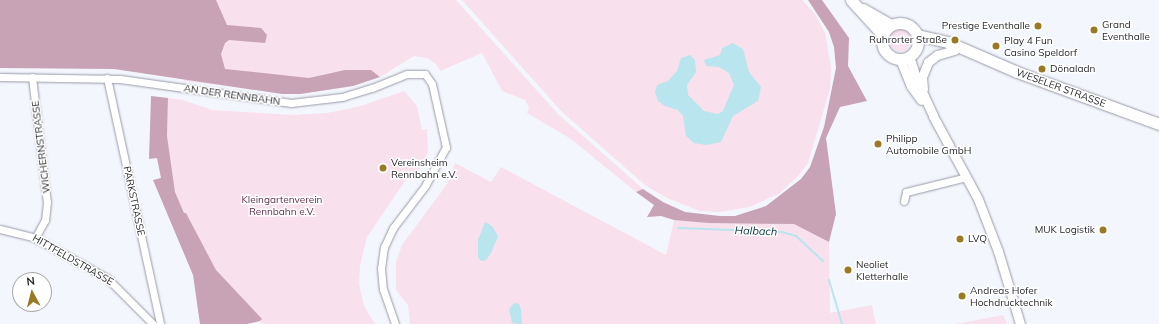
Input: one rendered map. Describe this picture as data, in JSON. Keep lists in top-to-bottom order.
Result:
{
  "streets": {
    "main road": ["WESELER STRASSE"],
    "street": [
      "AN DER RENNBAHN",
      "WICHERNSTRASSE",
      "PARKSTRASSE",
      "HITTFELDSTRASSE"
    ]
  },
  "crossings": [
    ["AN DER RENNBAHN", "WICHERNSTRASSE"],
    ["AN DER RENNBAHN", "PARKSTRASSE"],
    ["WICHERNSTRASSE", "HITTFELDSTRASSE"]
  ],
  "water": ["Halbach"],
  "parks": ["Kleingartenverein Rennbahn e.V."],
  "places": [
    "Prestige Eventhalle",
    "Grand Eventhalle",
    "Ruhrorter Straße",
    "Play 4 Fun Casino Speldorf",
    "Dönaladn",
    "Philipp Automobile GmbH",
    "Vereinsheim Rennbahn e.V.",
    "MUK Logistik",
    "LVQ",
    "Neoliet Kletterhalle",
    "Andreas Hofer Hochdrucktechnik"
  ],
  "north": "top"
}
